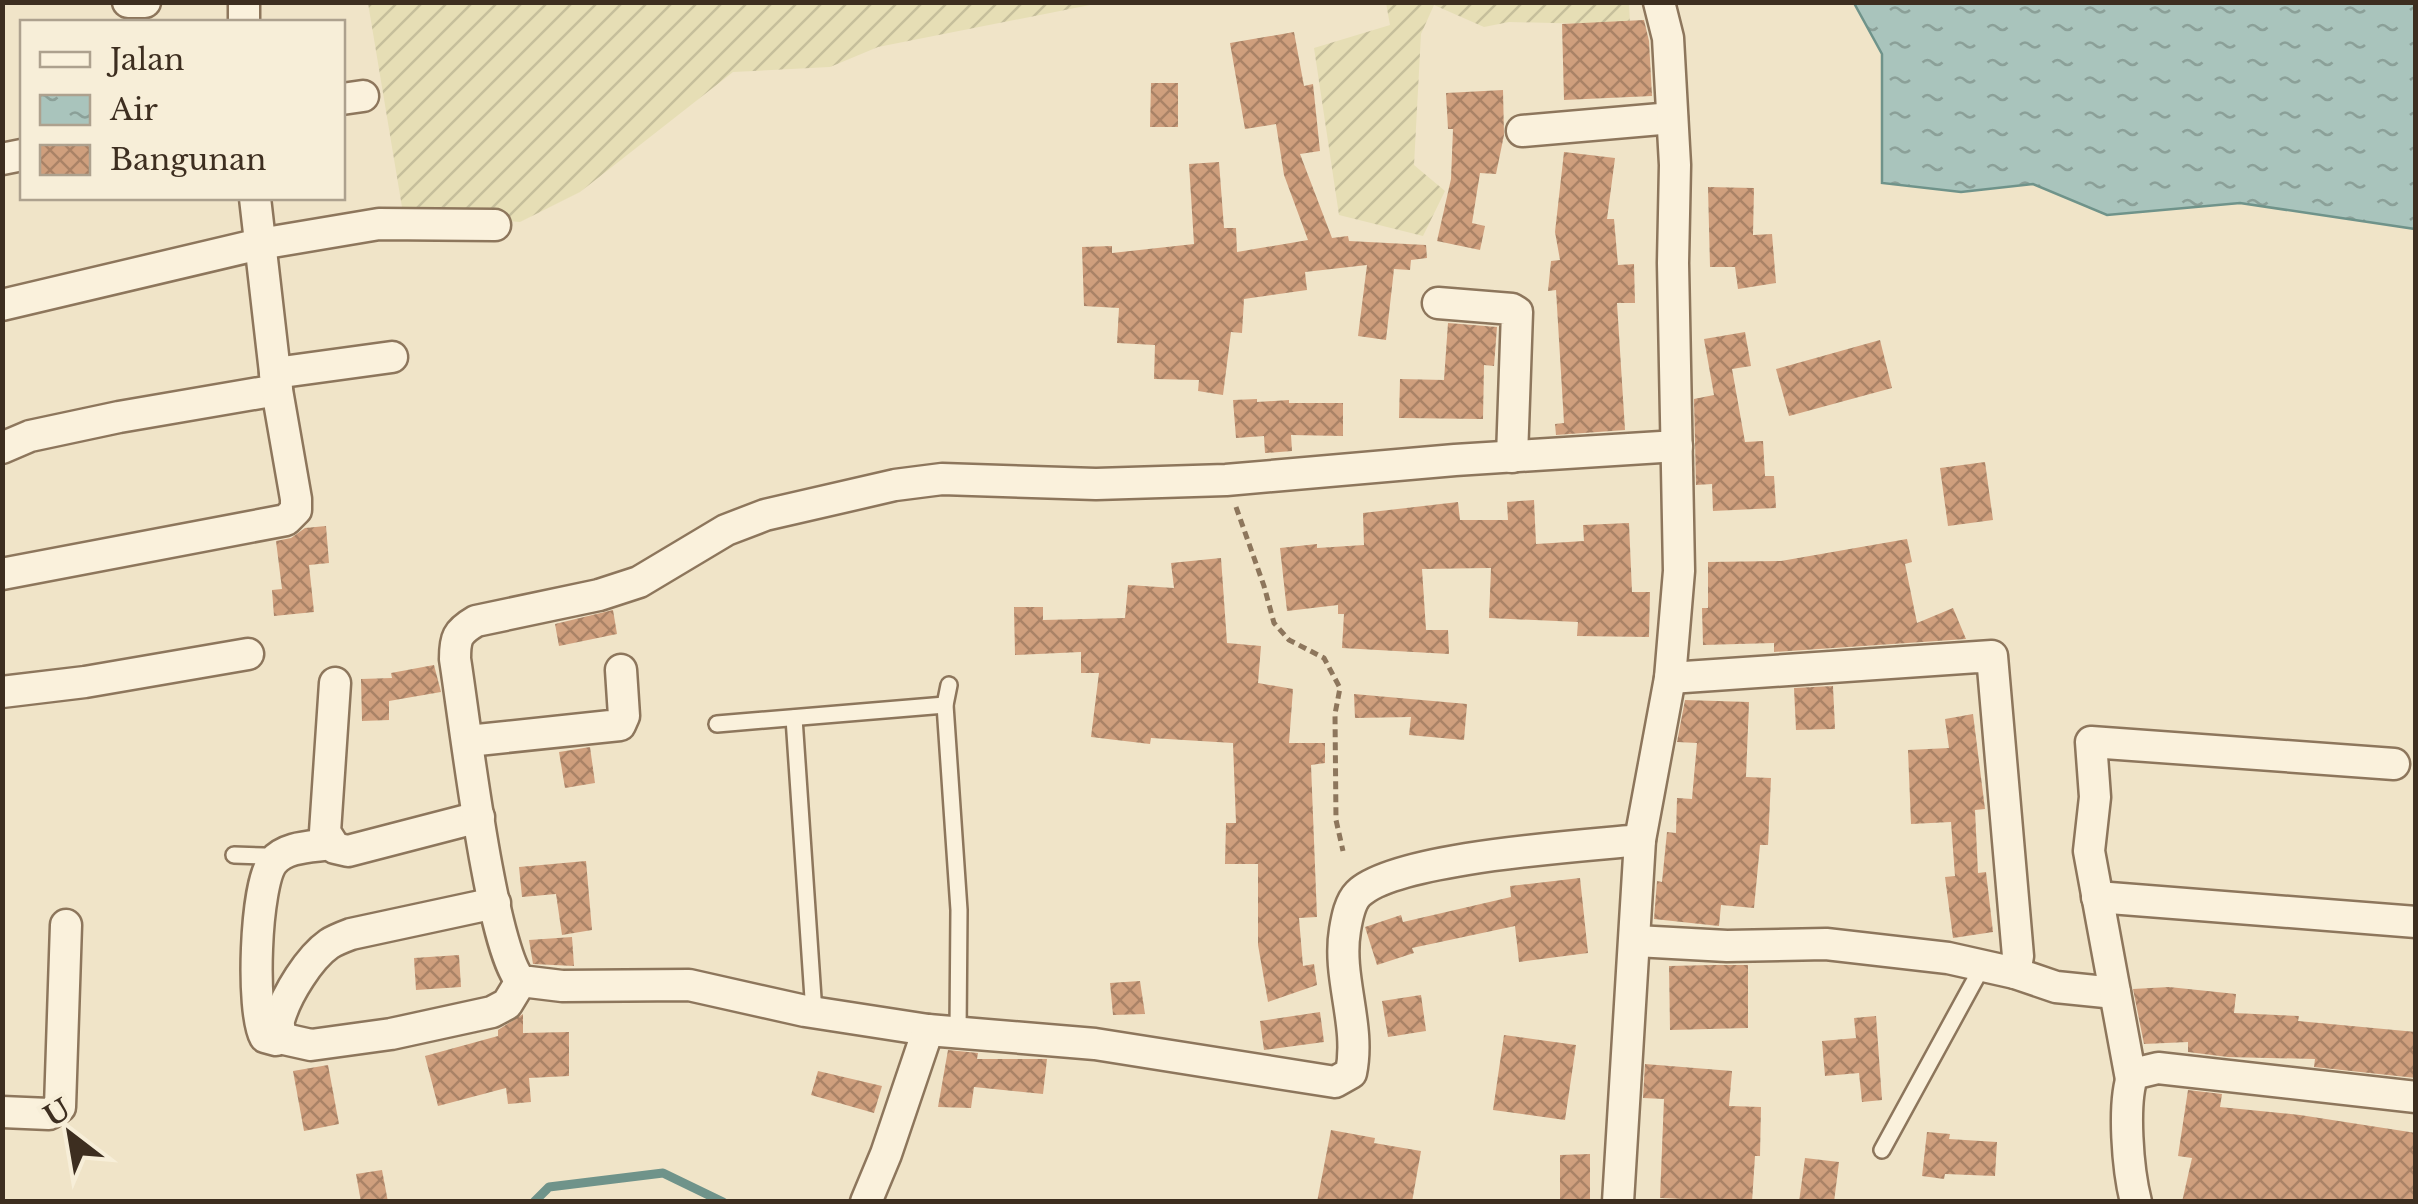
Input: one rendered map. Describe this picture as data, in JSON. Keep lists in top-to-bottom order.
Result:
{
  "legend": ["Jalan", "Air", "Bangunan"],
  "north": "top left"
}
